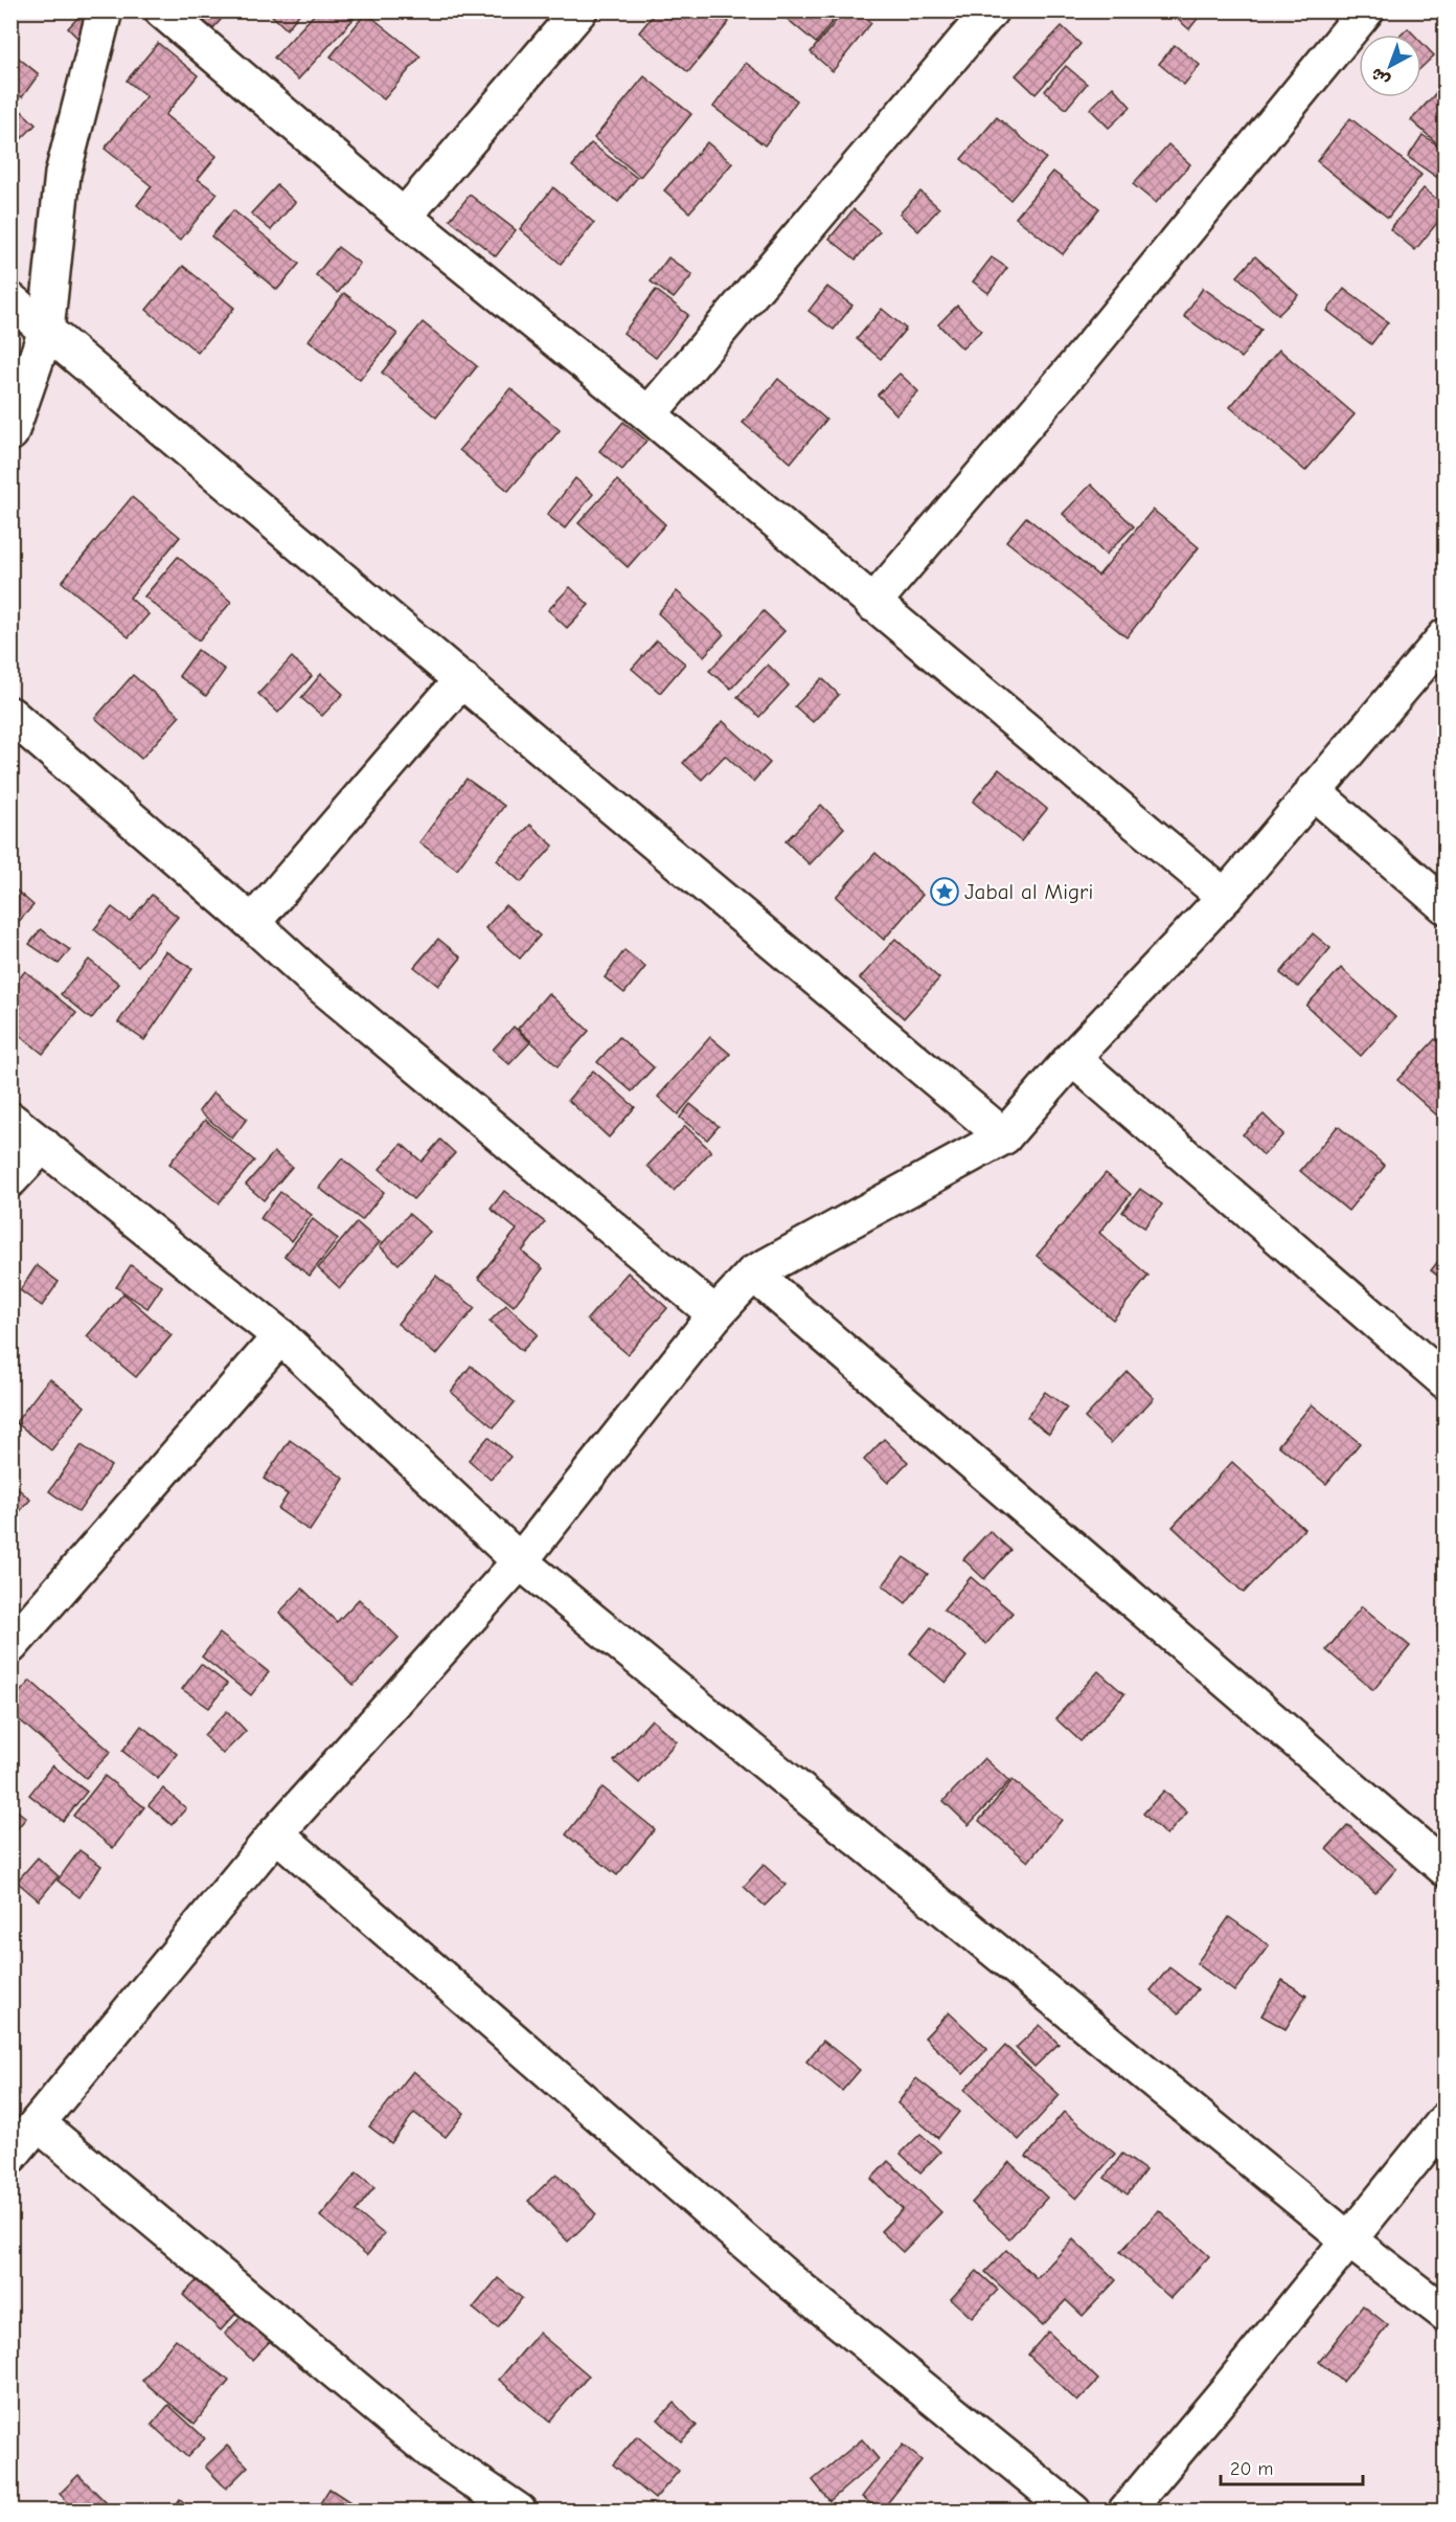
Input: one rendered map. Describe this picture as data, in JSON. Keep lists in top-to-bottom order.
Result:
{
  "places": {
    "place": ["Jabal al Migri"]
  },
  "scale_bar": "20 m",
  "north": "bottom left"
}
